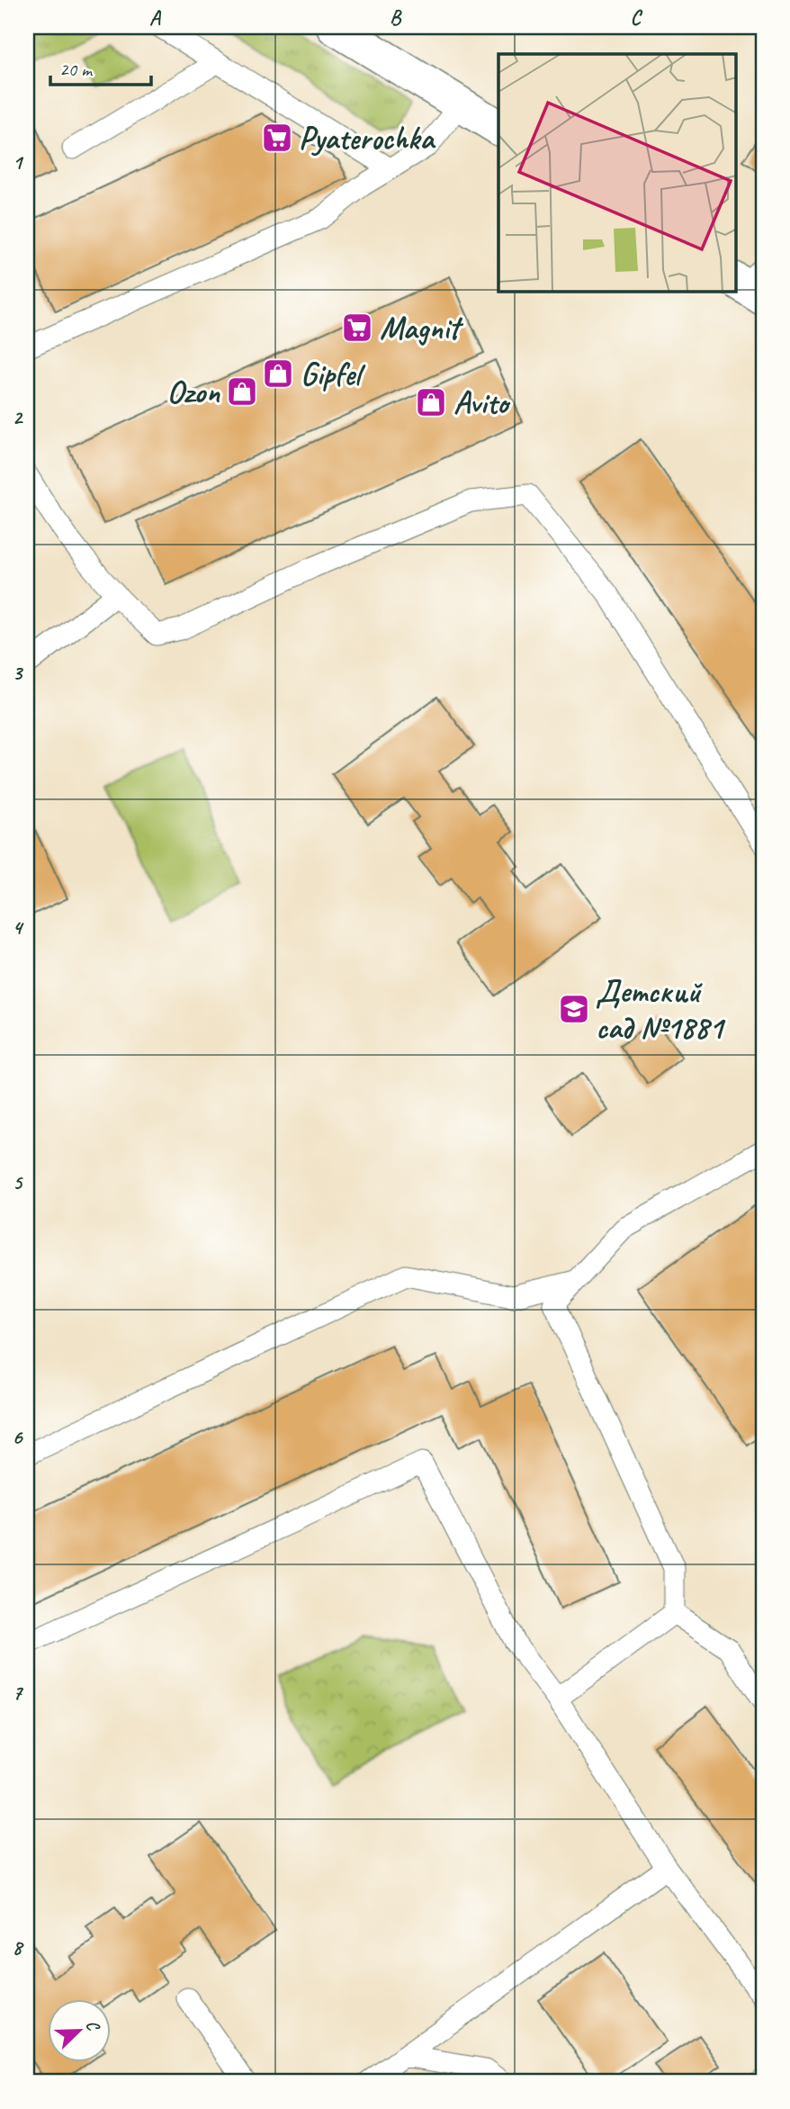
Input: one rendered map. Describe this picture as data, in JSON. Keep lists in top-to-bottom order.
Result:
{
  "places": {
    "supermarket": ["Pyaterochka", "Magnit"],
    "shop": ["Gipfel", "Ozon", "Avito"],
    "school or university": ["Детский сад №1881"]
  },
  "scale_bar": "20 m",
  "north": "top right",
  "grid": {
    "columns": ["A", "B", "C"],
    "rows": [
      "1",
      "2",
      "3",
      "4",
      "5",
      "6",
      "7",
      "8"
    ]
  }
}
